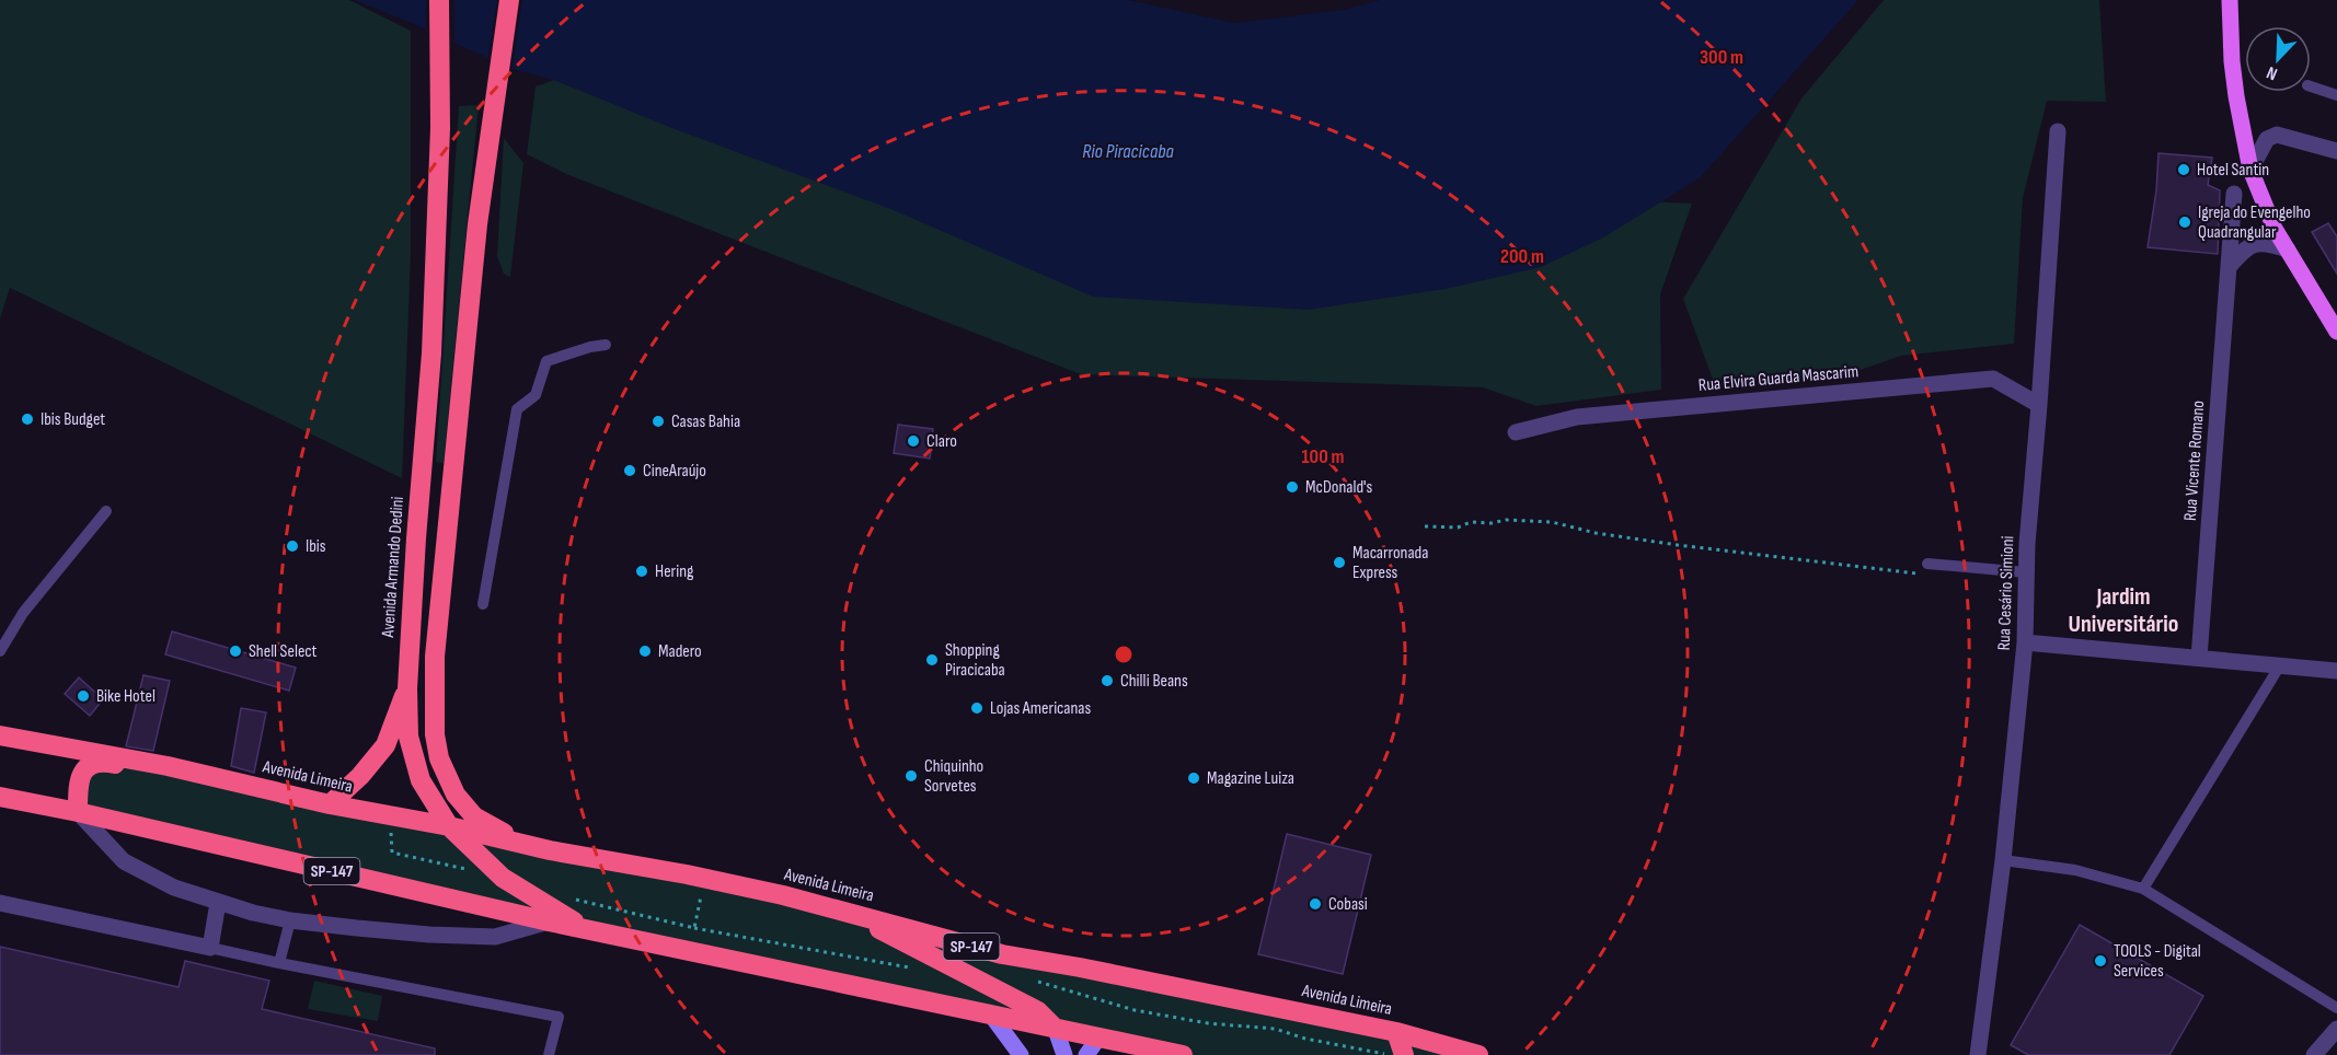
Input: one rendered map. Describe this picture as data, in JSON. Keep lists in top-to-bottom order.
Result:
{
  "streets": {
    "highway": ["Avenida Armando Dedini", "Avenida Limeira", "SP-147"],
    "street": ["Rua Elvira Guarda Mascarim", "Rua Vicente Romano", "Rua Cesário Simioni"]
  },
  "crossings": [
    ["Rua Elvira Guarda Mascarim", "Rua Cesário Simioni"],
    ["Avenida Armando Dedini", "Avenida Limeira"],
    ["Avenida Armando Dedini", "SP-147"],
    ["Avenida Limeira", "SP-147"]
  ],
  "districts": ["Jardim Universitário"],
  "water": ["Rio Piracicaba"],
  "places": [
    "Hotel Santin",
    "Igreja do Evengelho Quadrangular",
    "Ibis Budget",
    "Casas Bahia",
    "Claro",
    "CineAraújo",
    "McDonald's",
    "Ibis",
    "Macarronada Express",
    "Hering",
    "Shell Select",
    "Madero",
    "Shopping Piracicaba",
    "Chilli Beans",
    "Bike Hotel",
    "Lojas Americanas",
    "Chiquinho Sorvetes",
    "Magazine Luiza",
    "Cobasi",
    "TOOLS - Digital Services"
  ],
  "north": "bottom left",
  "rings": ["300 m", "200 m", "100 m"]
}
